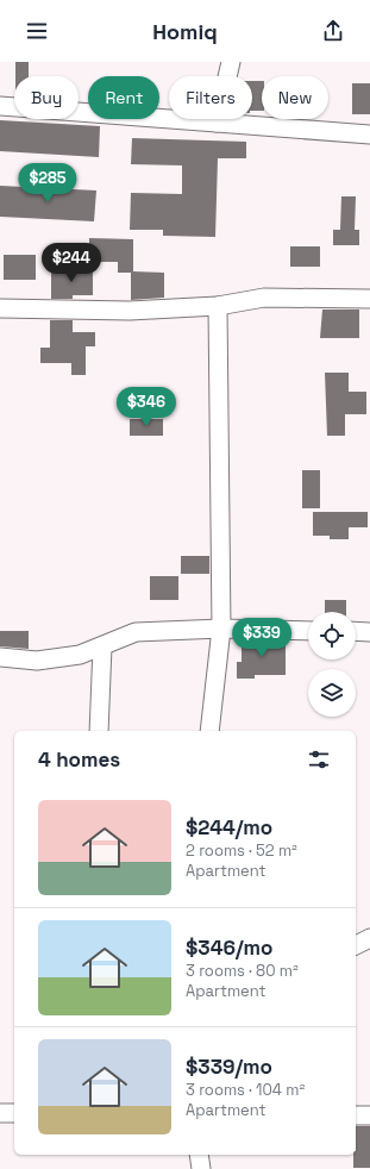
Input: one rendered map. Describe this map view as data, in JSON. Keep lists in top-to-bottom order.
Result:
{
  "page": {
    "header": "Homiq",
    "chip": [
      "Buy",
      "Rent",
      "Filters",
      "New"
    ],
    "price": [
      "$285",
      "$244",
      "$346",
      "$339"
    ],
    "heading": "4 homes",
    "list": [
      {
        "name": "$244/mo",
        "note": "2 rooms · 52 m² · Apartment"
      },
      {
        "name": "$346/mo",
        "note": "3 rooms · 80 m² · Apartment"
      },
      {
        "name": "$339/mo",
        "note": "3 rooms · 104 m² · Apartment"
      }
    ]
  }
}
